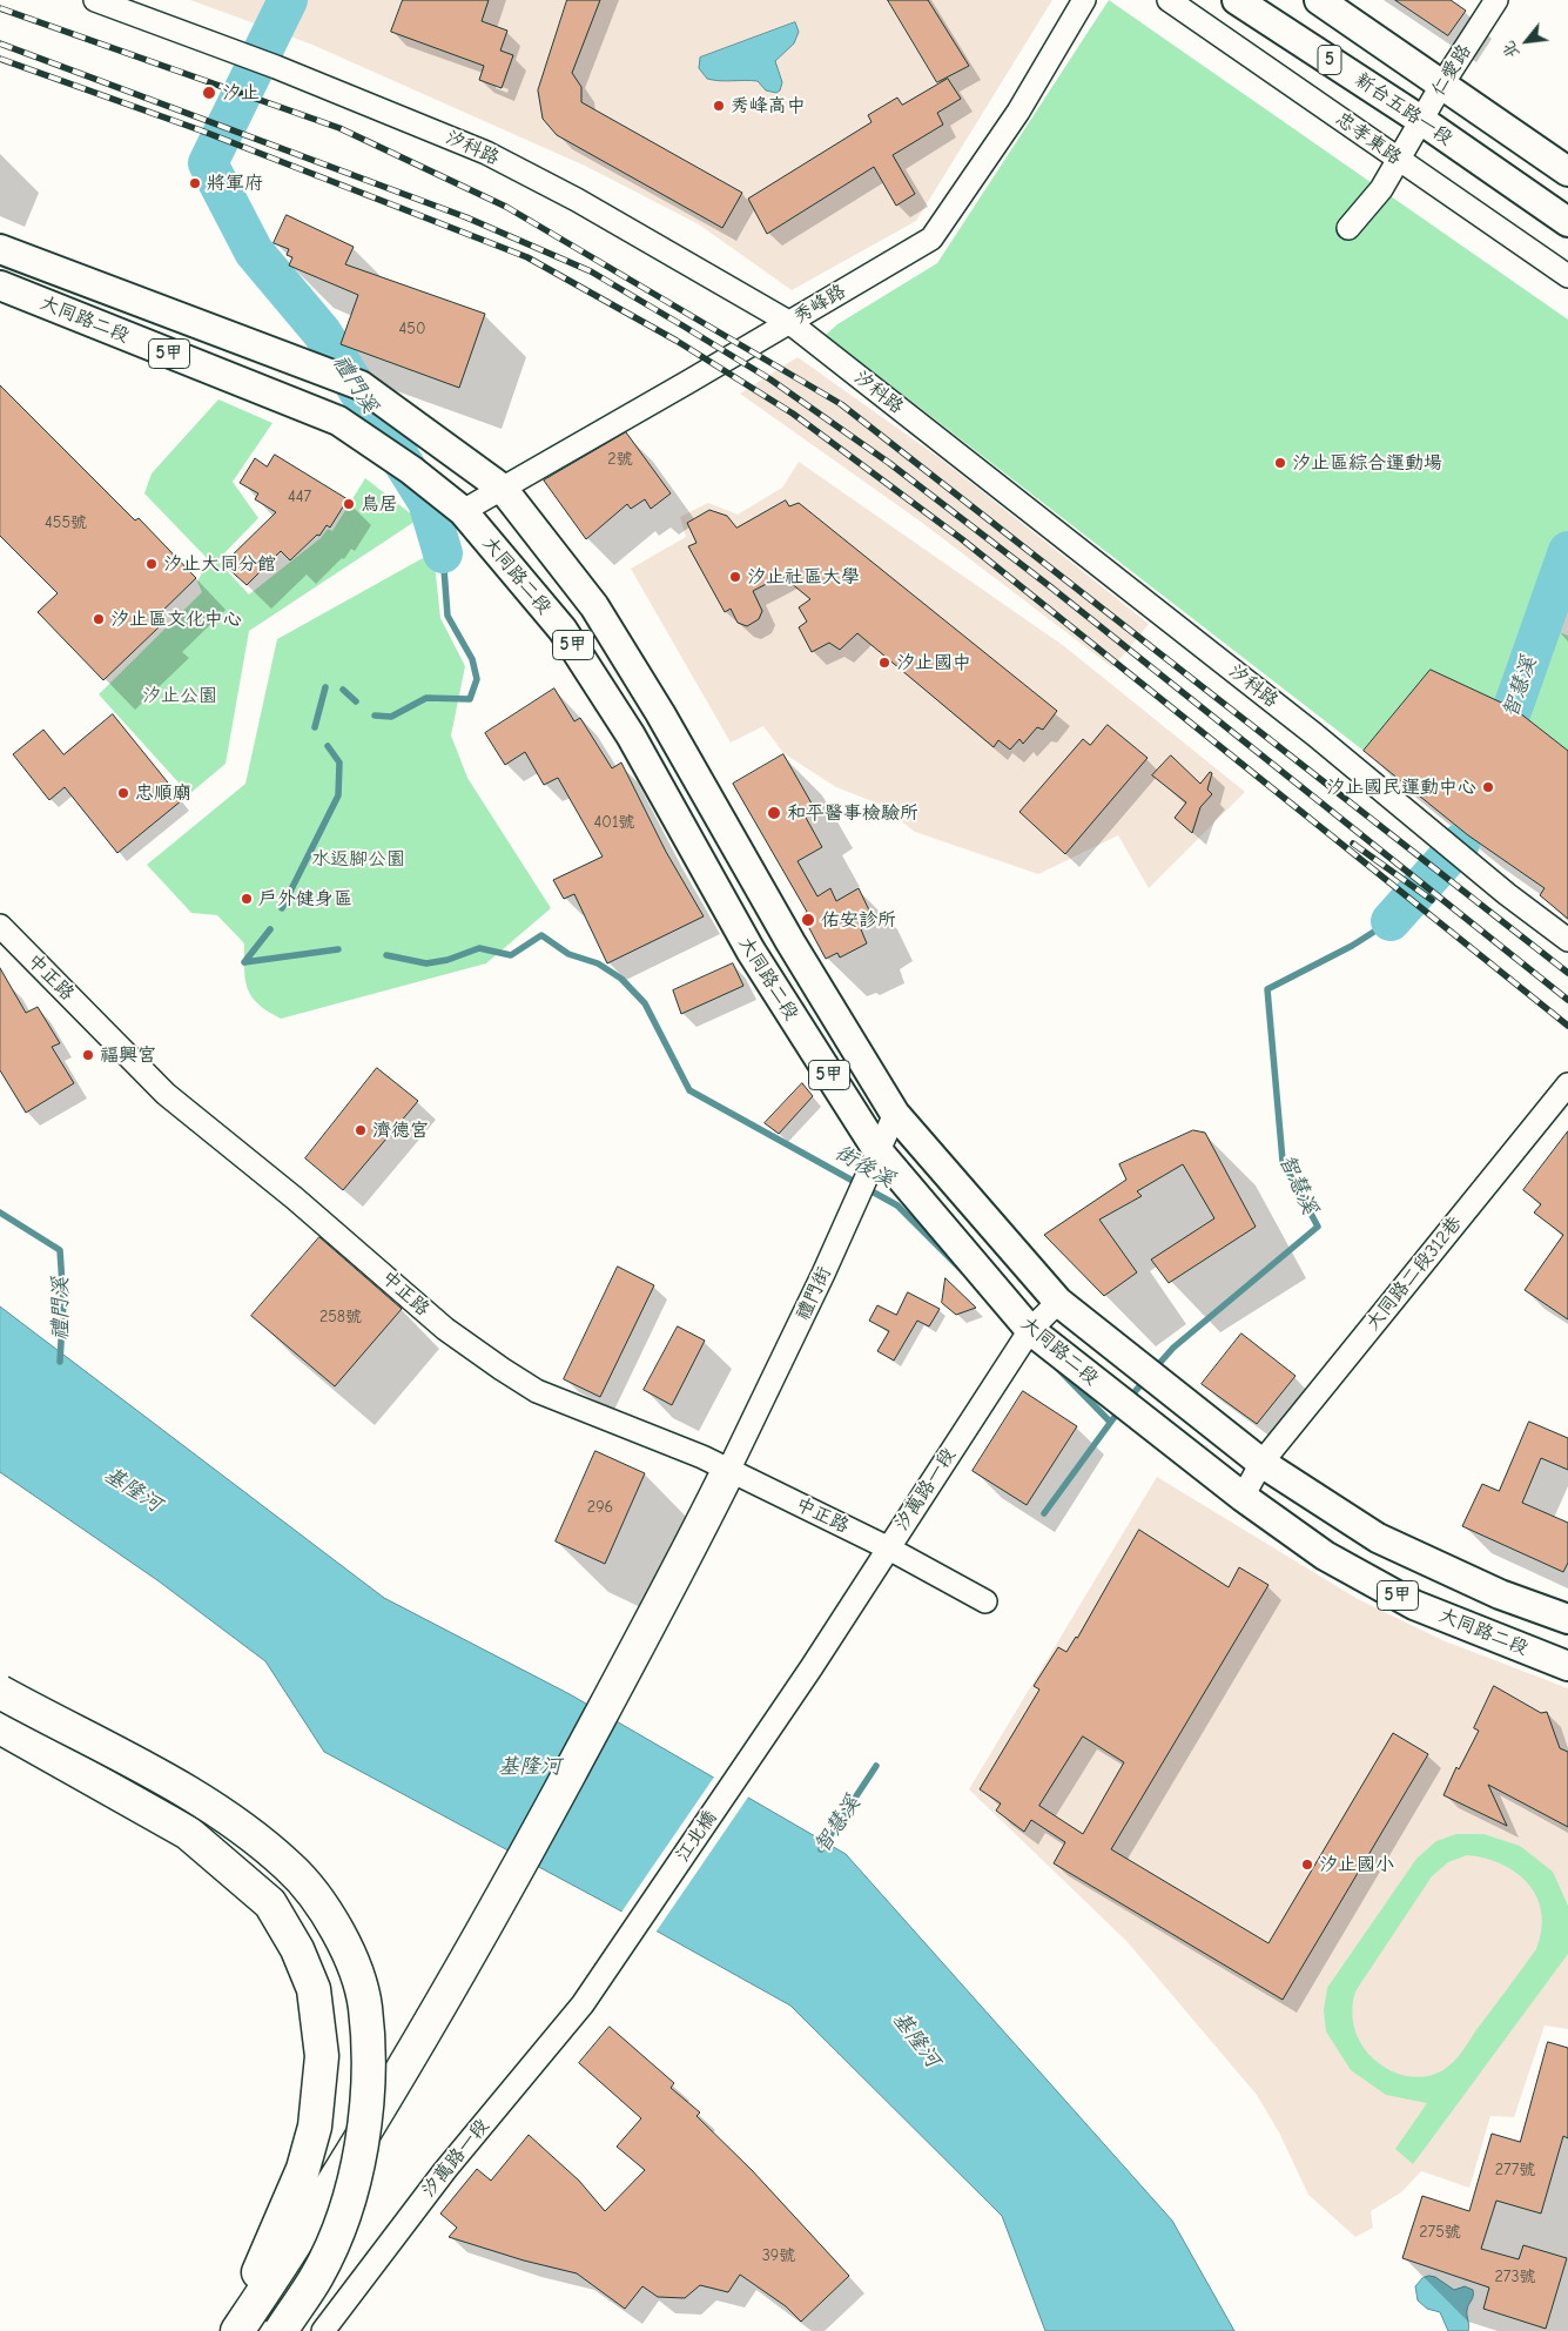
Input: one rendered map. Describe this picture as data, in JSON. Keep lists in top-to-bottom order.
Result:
{
  "streets": {
    "main road": [
      "5",
      "新台五路一段",
      "大同路二段",
      "5甲"
    ],
    "street": [
      "仁愛路",
      "忠孝東路",
      "汐科路",
      "秀峰路",
      "中正路",
      "大同路二段312巷",
      "禮門街",
      "汐萬路一段",
      "江北橋"
    ]
  },
  "crossings": [
    ["5", "仁愛路"],
    ["仁愛路", "新台五路一段"],
    ["仁愛路", "忠孝東路"],
    ["汐科路", "秀峰路"],
    ["秀峰路", "大同路二段"],
    ["大同路二段", "大同路二段312巷"],
    ["大同路二段", "禮門街"],
    ["大同路二段", "汐萬路一段"],
    ["中正路", "禮門街"],
    ["中正路", "汐萬路一段"],
    ["汐萬路一段", "江北橋"]
  ],
  "water": [
    "禮門溪",
    "智慧溪",
    "街後溪",
    "基隆河"
  ],
  "parks": ["汐止公園", "水返腳公園"],
  "places": [
    "汐止",
    "秀峰高中",
    "將軍府",
    "汐止區綜合運動場",
    "鳥居",
    "汐止大同分館",
    "汐止社區大學",
    "汐止區文化中心",
    "汐止國中",
    "汐止國民運動中心",
    "忠順廟",
    "和平醫事檢驗所",
    "戶外健身區",
    "佑安診所",
    "福興宮",
    "濟德宮",
    "汐止國小"
  ],
  "house_numbers": [
    "450",
    "2號",
    "447",
    "455號",
    "401號",
    "258號",
    "296",
    "277號",
    "275號",
    "39號",
    "273號"
  ],
  "north": "bottom left"
}
